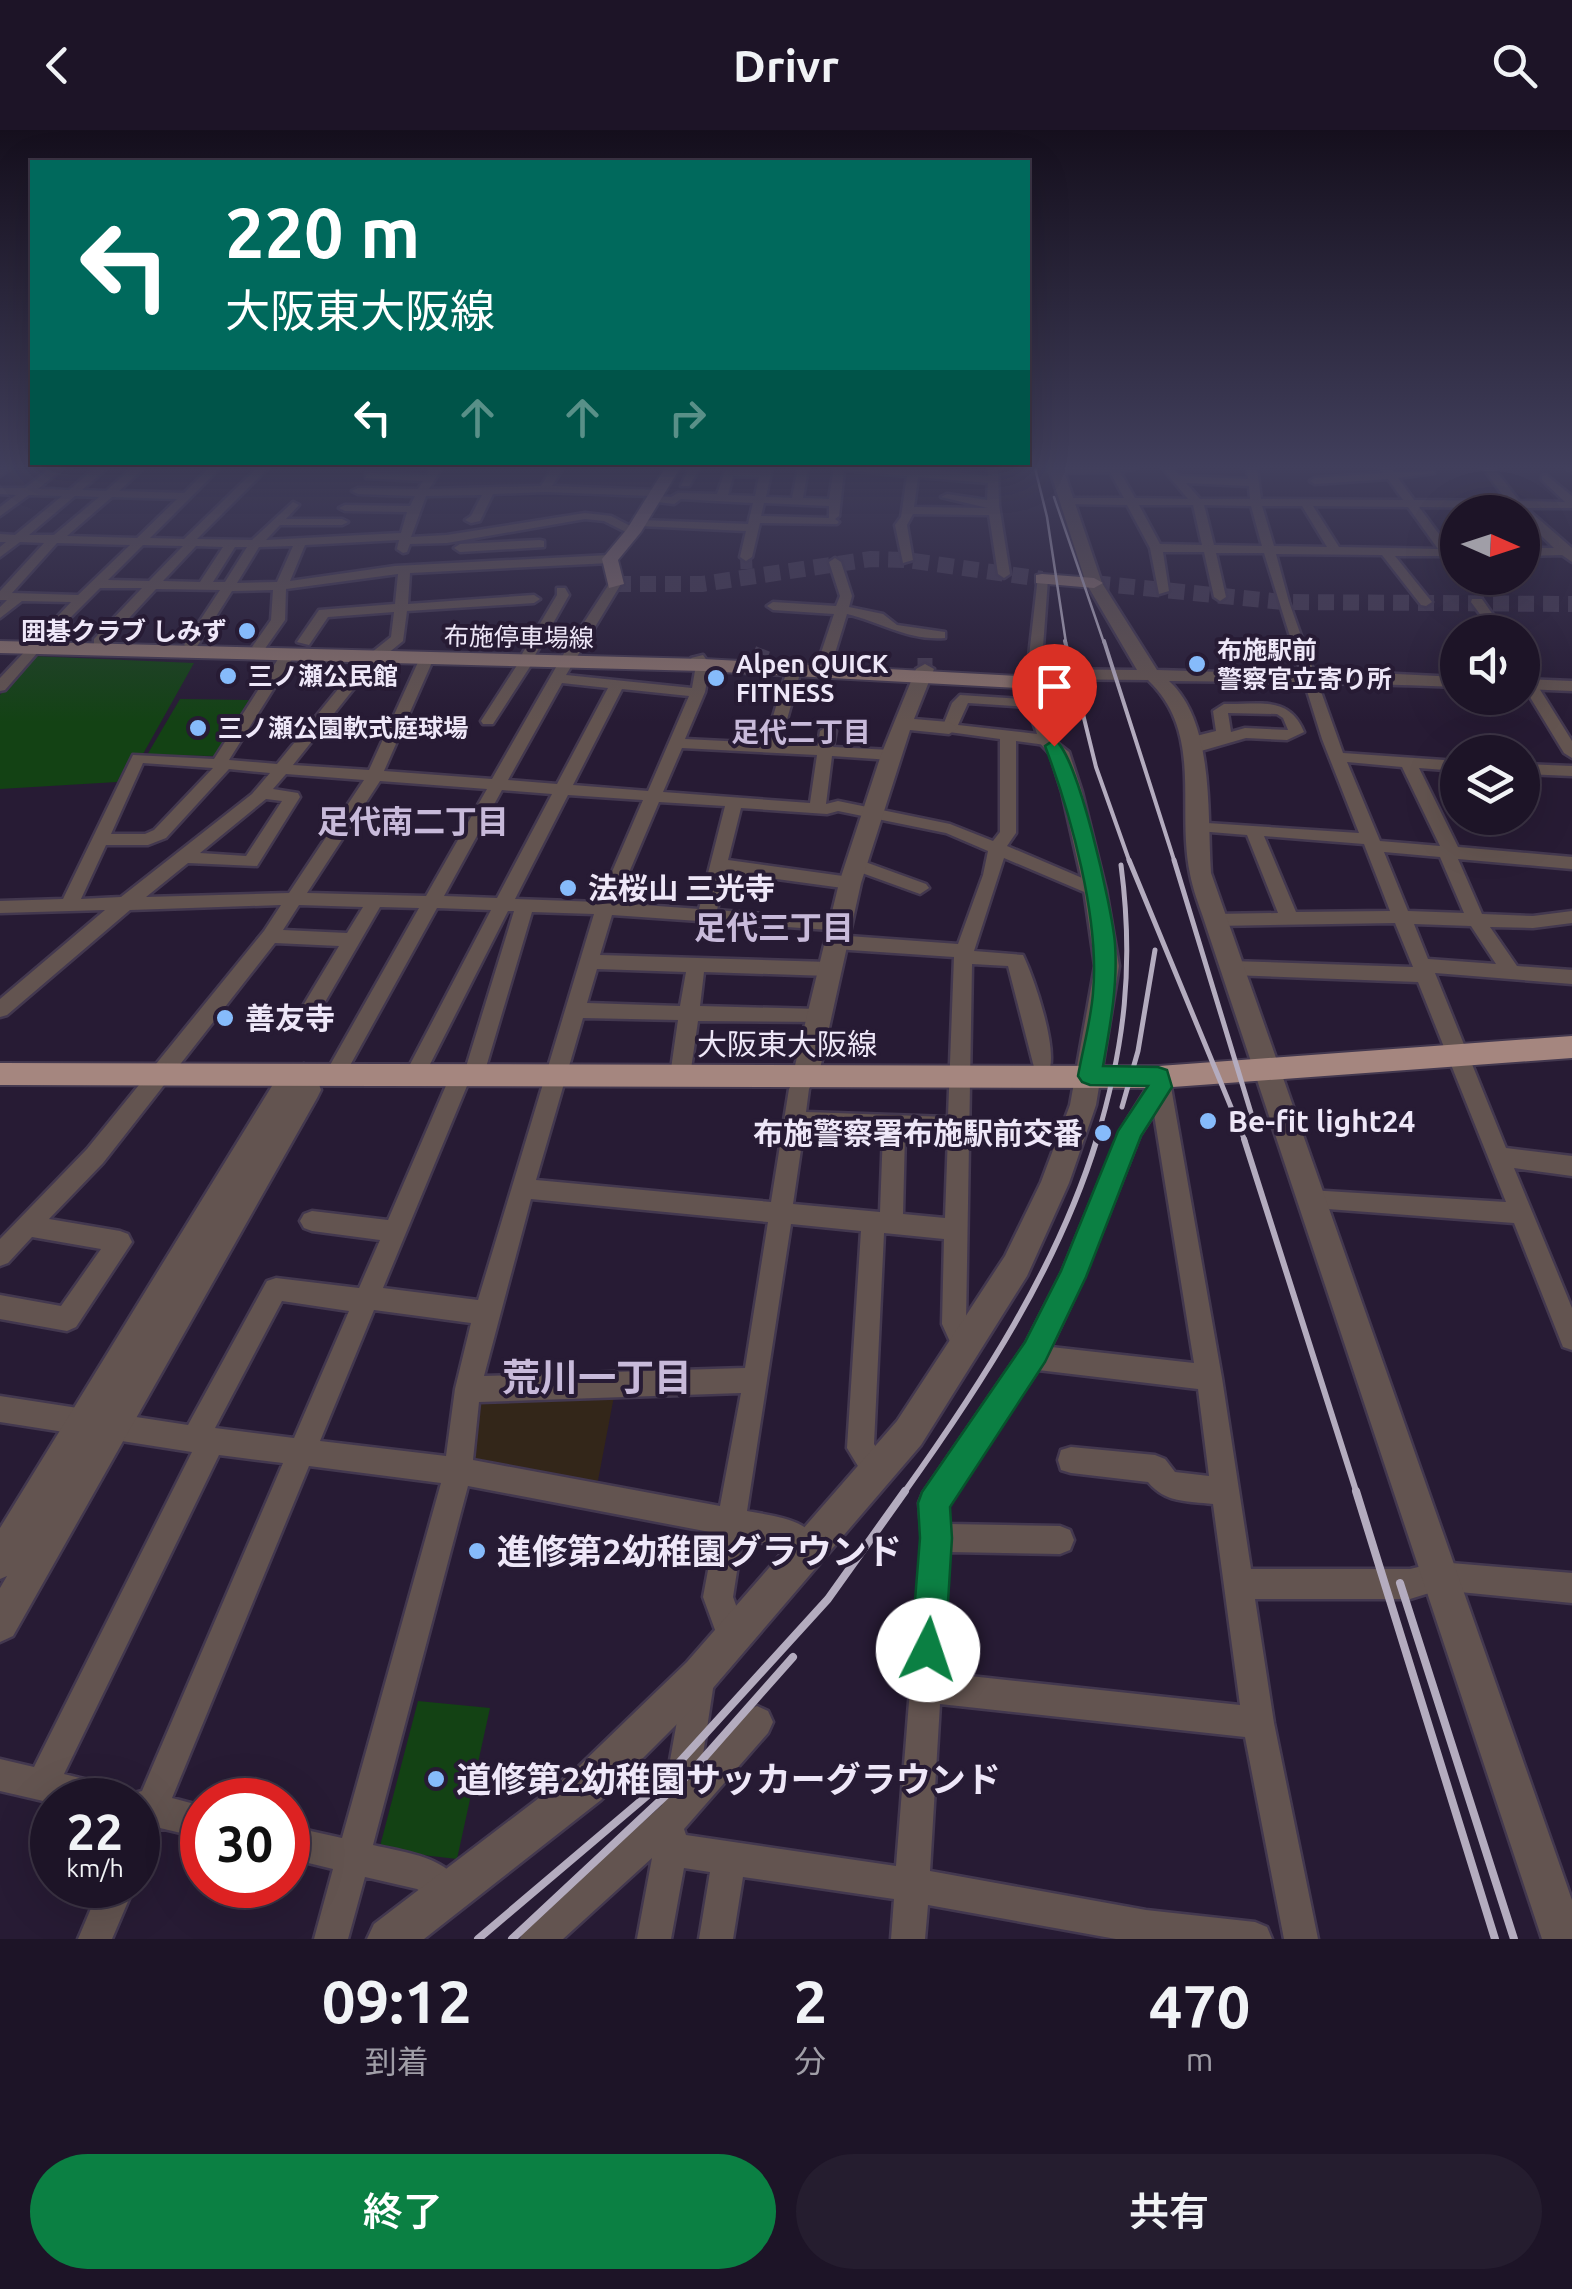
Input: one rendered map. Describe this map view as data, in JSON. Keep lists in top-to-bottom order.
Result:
{
  "streets": {
    "main road": ["布施停車場線", "大阪東大阪線"]
  },
  "districts": [
    "足代二丁目",
    "足代南二丁目",
    "足代三丁目",
    "荒川一丁目"
  ],
  "places": [
    "囲碁クラブ しみず",
    "布施駅前 警察官立寄り所",
    "三ノ瀬公民館",
    "Alpen QUICK FITNESS",
    "三ノ瀬公園軟式庭球場",
    "法桜山 三光寺",
    "善友寺",
    "Be-fit light24",
    "布施警察署布施駅前交番",
    "進修第2幼稚園グラウンド",
    "道修第2幼稚園サッカーグラウンド"
  ],
  "north": "right",
  "page": {
    "header": "Drivr",
    "turn": ["220 m", "大阪東大阪線"],
    "speed": "22 km/h",
    "limit": "30",
    "eta": [
      "09:12",
      "到着",
      "2",
      "分",
      "470",
      "m"
    ],
    "buttons": ["終了", "共有"]
  }
}
